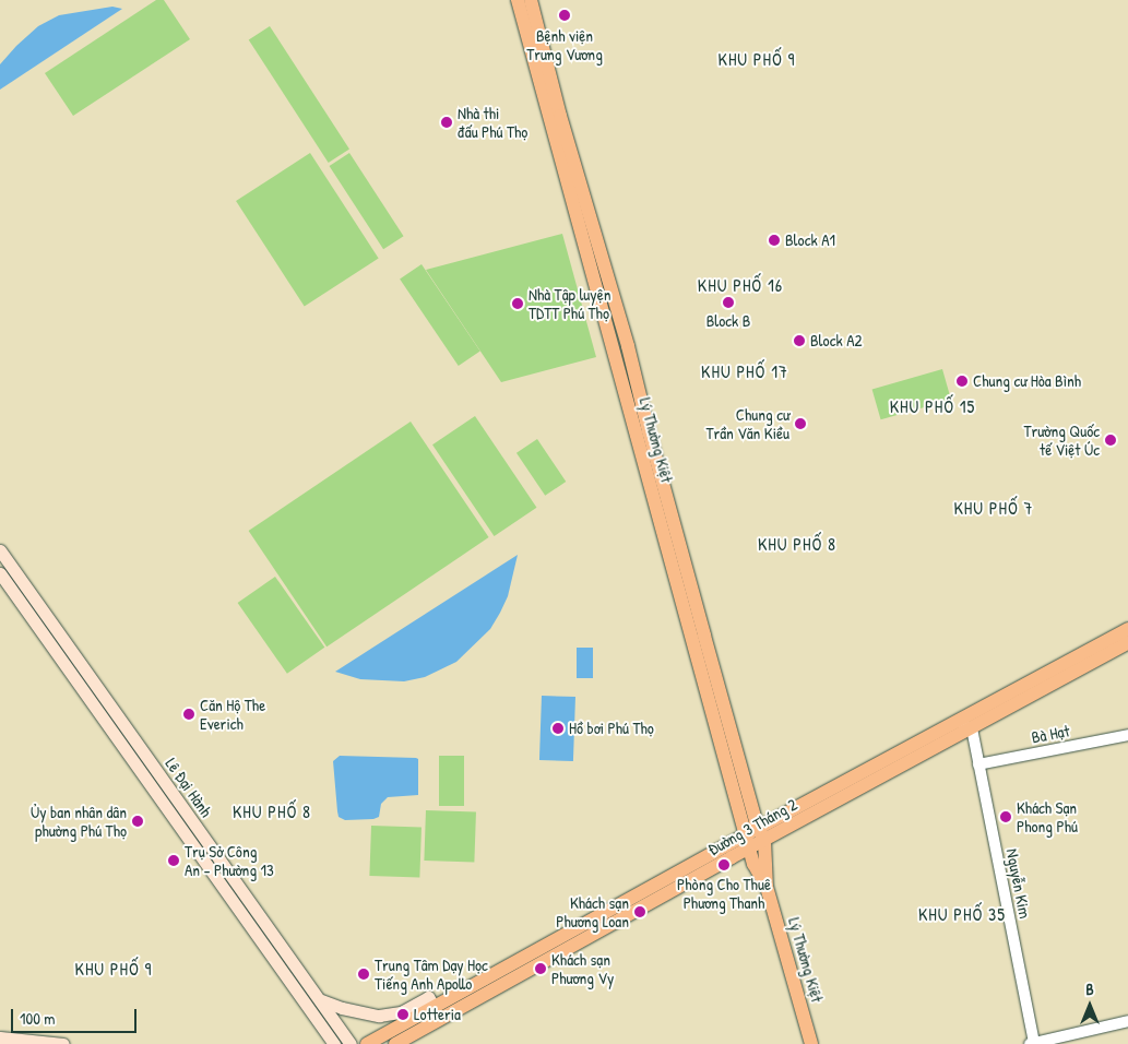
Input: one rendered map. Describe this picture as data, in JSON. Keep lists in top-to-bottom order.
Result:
{
  "streets": {
    "main road": ["Lý Thường Kiệt", "Lê Đại Hành", "Đường 3 Tháng 2"],
    "street": ["Bà Hạt", "Nguyễn Kim"]
  },
  "crossings": [
    ["Lý Thường Kiệt", "Đường 3 Tháng 2"],
    ["Bà Hạt", "Nguyễn Kim"],
    ["Đường 3 Tháng 2", "Nguyễn Kim"]
  ],
  "districts": [
    "KHU PHỐ 9",
    "KHU PHỐ 16",
    "KHU PHỐ 17",
    "KHU PHỐ 15",
    "KHU PHỐ 7",
    "KHU PHỐ 8",
    "KHU PHỐ 8",
    "KHU PHỐ 35",
    "KHU PHỐ 9"
  ],
  "places": [
    "Bệnh viện Trưng Vương",
    "Nhà thi đấu Phú Thọ",
    "Block A1",
    "Block B",
    "Nhà Tập luyện TDTT Phú Thọ",
    "Block A2",
    "Chung cư Hòa Bình",
    "Chung cư Trần Văn Kiều",
    "Trường Quốc tế Việt Úc",
    "Căn Hộ The Everich",
    "Hồ bơi Phú Thọ",
    "Khách Sạn Phong Phú",
    "Ủy ban nhân dân phường Phú Thọ",
    "Trụ Sở Công An - Phường 13",
    "Phòng Cho Thuê Phương Thanh",
    "Khách sạn Phương Loan",
    "Khách sạn Phương Vy",
    "Trung Tâm Dạy Học Tiếng Anh Apollo",
    "Lotteria"
  ],
  "scale_bar": "100 m",
  "north": "top"
}
